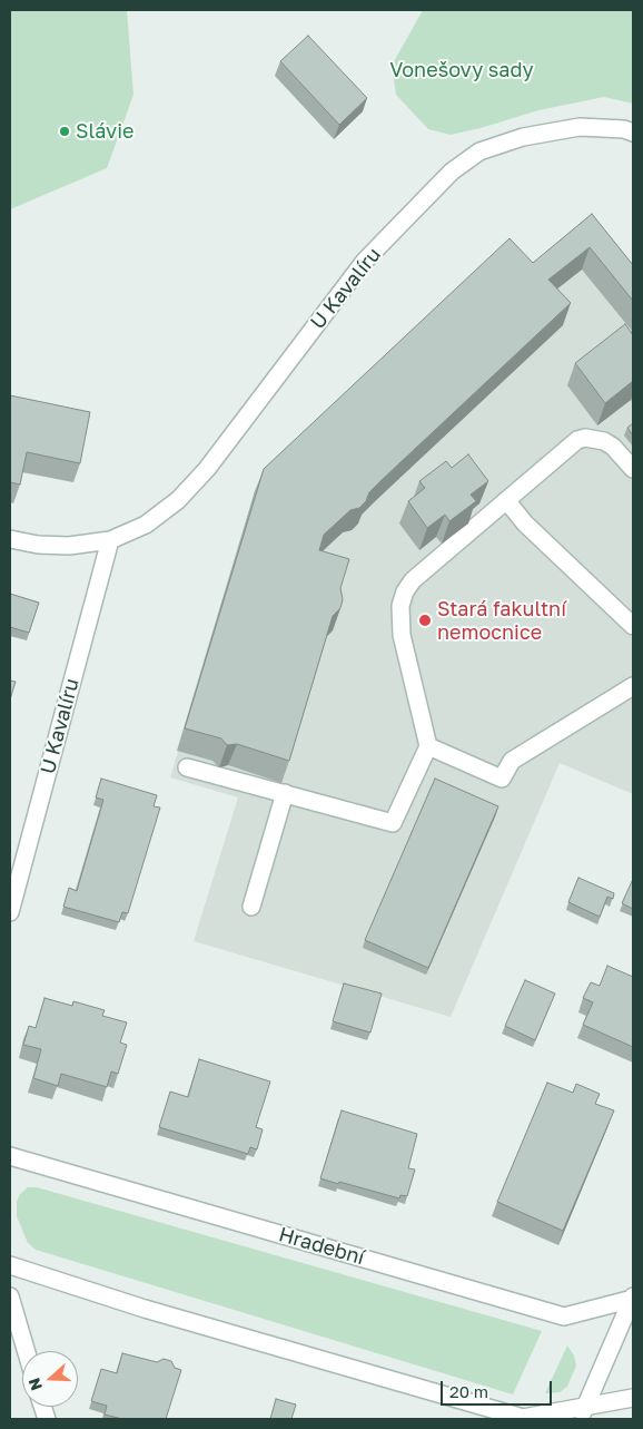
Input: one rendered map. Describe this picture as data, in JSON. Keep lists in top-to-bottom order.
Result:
{
  "streets": {
    "street": ["U Kavalíru", "Hradební"]
  },
  "parks": ["Vonešovy sady"],
  "places": ["Slávie", "Stará fakultní nemocnice"],
  "scale_bar": "20 m",
  "north": "left"
}
